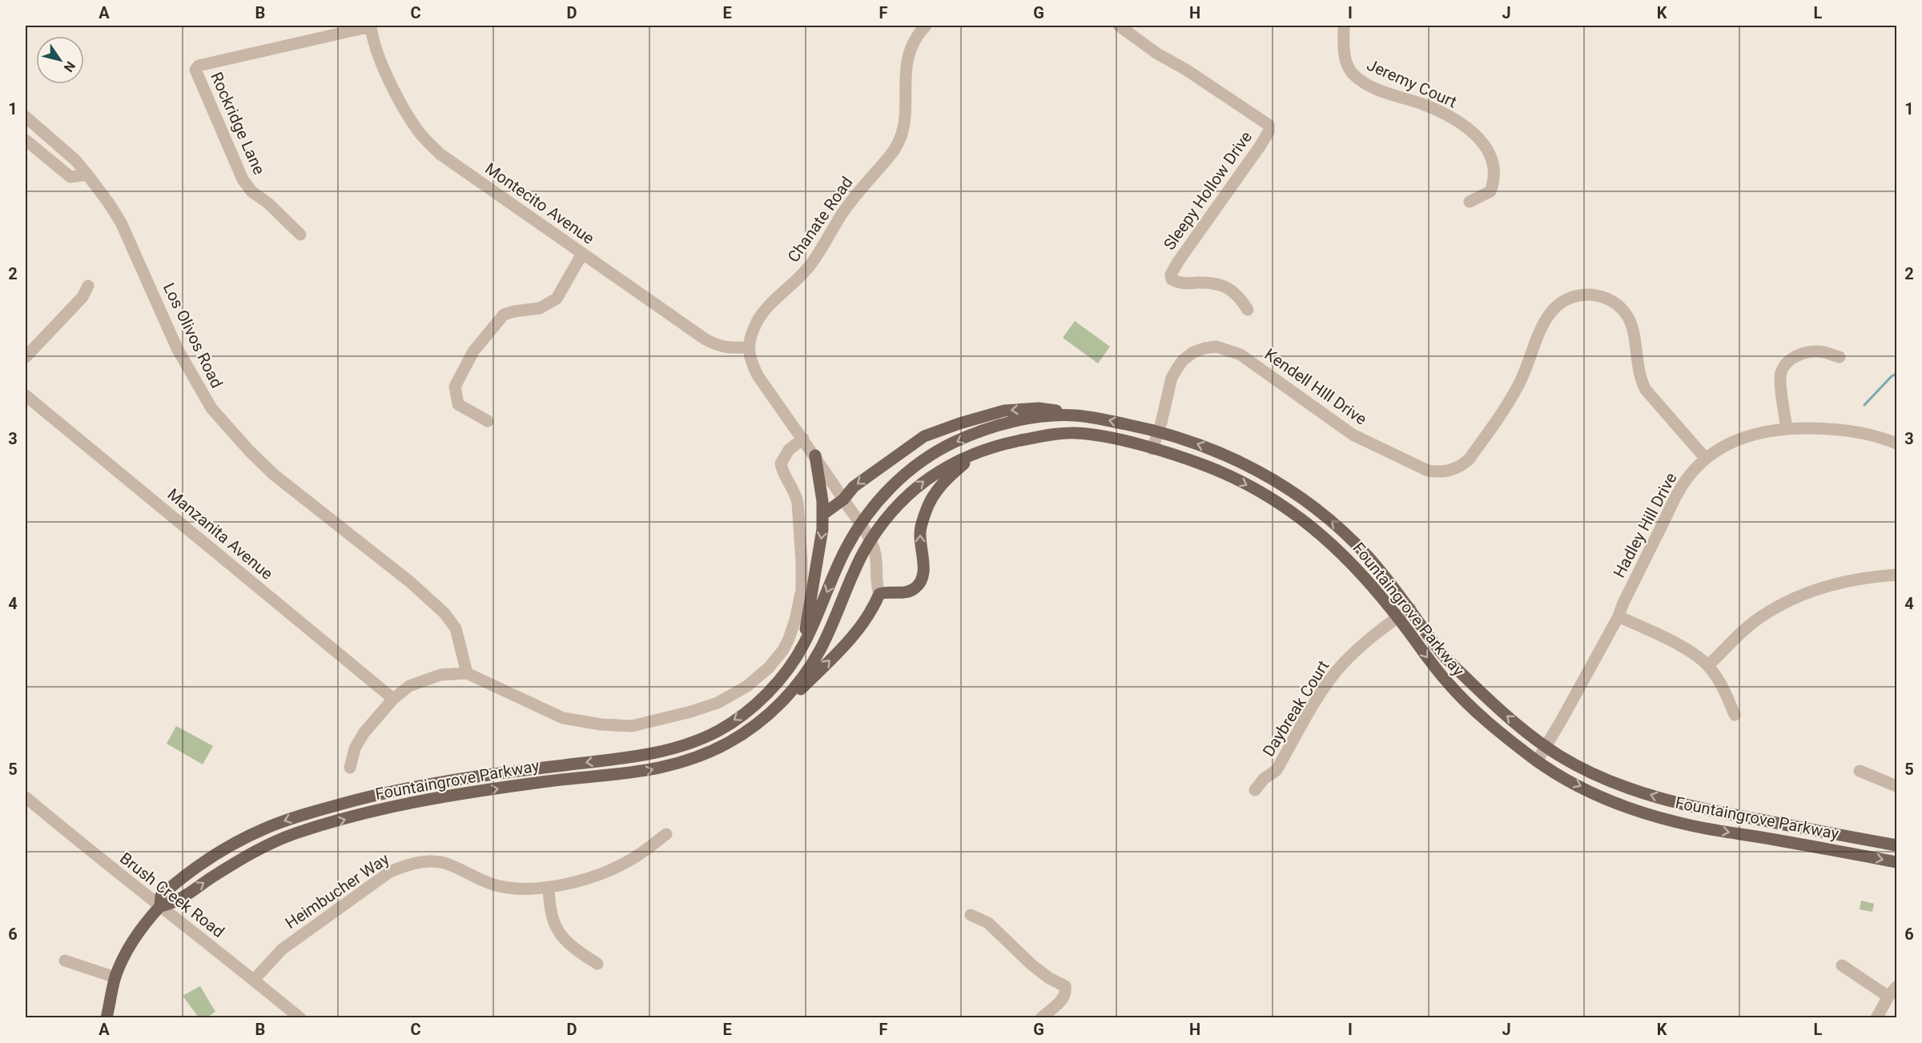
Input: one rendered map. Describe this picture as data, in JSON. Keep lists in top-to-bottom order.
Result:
{
  "streets": {
    "main road": ["Fountaingrove Parkway"],
    "street": [
      "Jeremy Court",
      "Rockridge Lane",
      "Sleepy Hollow Drive",
      "Montecito Avenue",
      "Chanate Road",
      "Los Olivos Road",
      "Kendell HIll Drive",
      "Hadley Hill Drive",
      "Manzanita Avenue",
      "Daybreak Court",
      "Heimbucher Way",
      "Brush Creek Road"
    ]
  },
  "crossings": [
    ["Rockridge Lane", "Montecito Avenue"],
    ["Montecito Avenue", "Chanate Road"],
    ["Kendell HIll Drive", "Hadley Hill Drive"],
    ["Kendell HIll Drive", "Fountaingrove Parkway"],
    ["Hadley Hill Drive", "Fountaingrove Parkway"],
    ["Fountaingrove Parkway", "Daybreak Court"],
    ["Fountaingrove Parkway", "Brush Creek Road"],
    ["Heimbucher Way", "Brush Creek Road"]
  ],
  "north": "bottom right",
  "grid": {
    "columns": [
      "A",
      "B",
      "C",
      "D",
      "E",
      "F",
      "G",
      "H",
      "I",
      "J",
      "K",
      "L"
    ],
    "rows": [
      "1",
      "2",
      "3",
      "4",
      "5",
      "6"
    ]
  }
}
